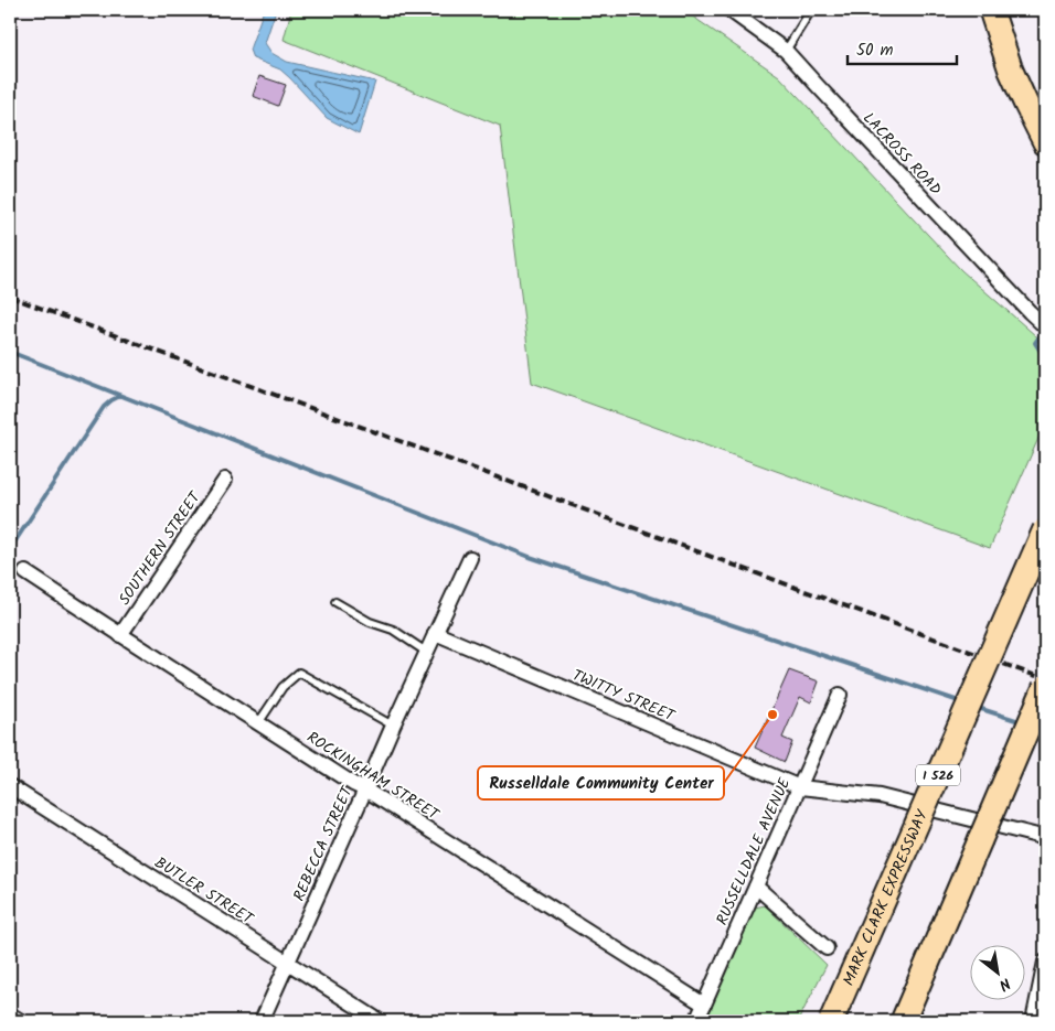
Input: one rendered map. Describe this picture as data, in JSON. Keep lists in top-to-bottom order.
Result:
{
  "streets": {
    "highway": ["I 526", "MARK CLARK EXPRESSWAY"],
    "street": [
      "LACROSS ROAD",
      "SOUTHERN STREET",
      "TWITTY STREET",
      "ROCKINGHAM STREET",
      "REBECCA STREET",
      "RUSSELLDALE AVENUE",
      "BUTLER STREET"
    ]
  },
  "crossings": [
    ["SOUTHERN STREET", "ROCKINGHAM STREET"],
    ["TWITTY STREET", "REBECCA STREET"],
    ["TWITTY STREET", "RUSSELLDALE AVENUE"],
    ["ROCKINGHAM STREET", "REBECCA STREET"],
    ["ROCKINGHAM STREET", "RUSSELLDALE AVENUE"],
    ["REBECCA STREET", "BUTLER STREET"]
  ],
  "places": ["Russelldale Community Center"],
  "scale_bar": "50 m",
  "north": "bottom right"
}
